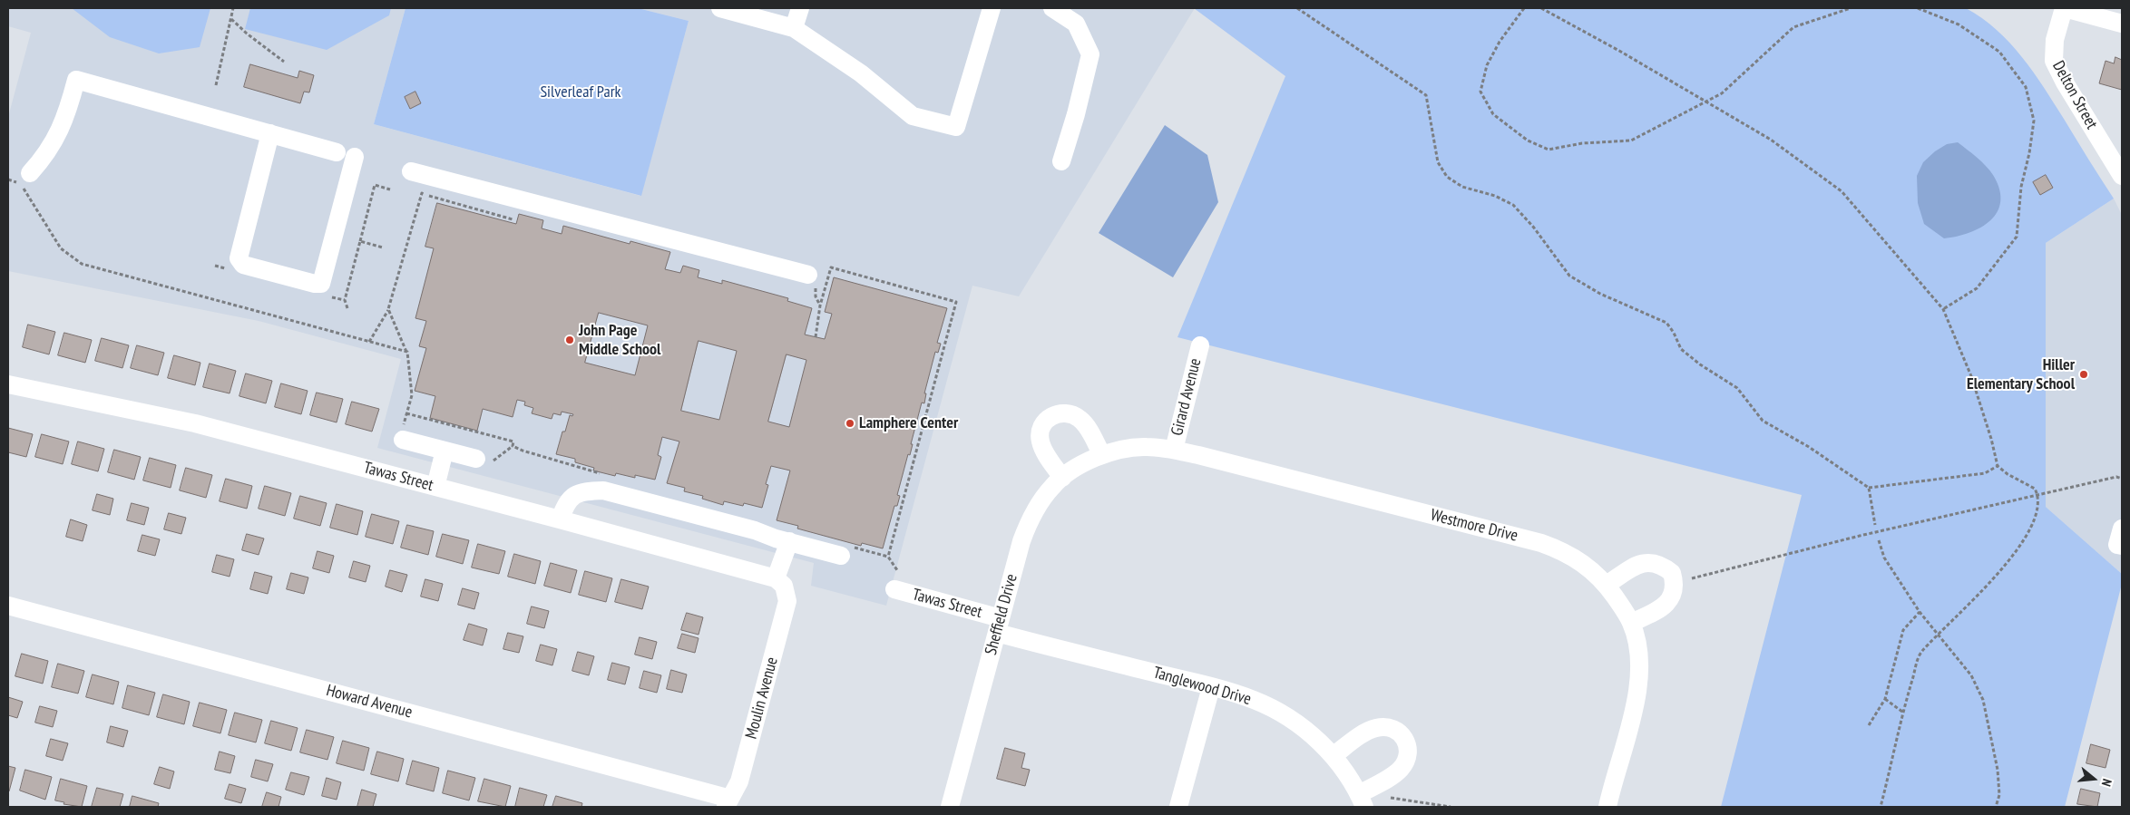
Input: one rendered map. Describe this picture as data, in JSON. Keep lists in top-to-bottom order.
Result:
{
  "streets": {
    "street": [
      "Delton Street",
      "Girard Avenue",
      "Tawas Street",
      "Westmore Drive",
      "Sheffield Drive",
      "Tanglewood Drive",
      "Moulin Avenue",
      "Howard Avenue"
    ]
  },
  "crossings": [
    ["Girard Avenue", "Westmore Drive"],
    ["Tawas Street", "Sheffield Drive"],
    ["Tawas Street", "Tanglewood Drive"],
    ["Tawas Street", "Moulin Avenue"],
    ["Westmore Drive", "Sheffield Drive"],
    ["Sheffield Drive", "Tanglewood Drive"],
    ["Moulin Avenue", "Howard Avenue"]
  ],
  "parks": ["Silverleaf Park"],
  "places": ["John Page Middle School", "Hiller Elementary School", "Lamphere Center"],
  "north": "right"
}
